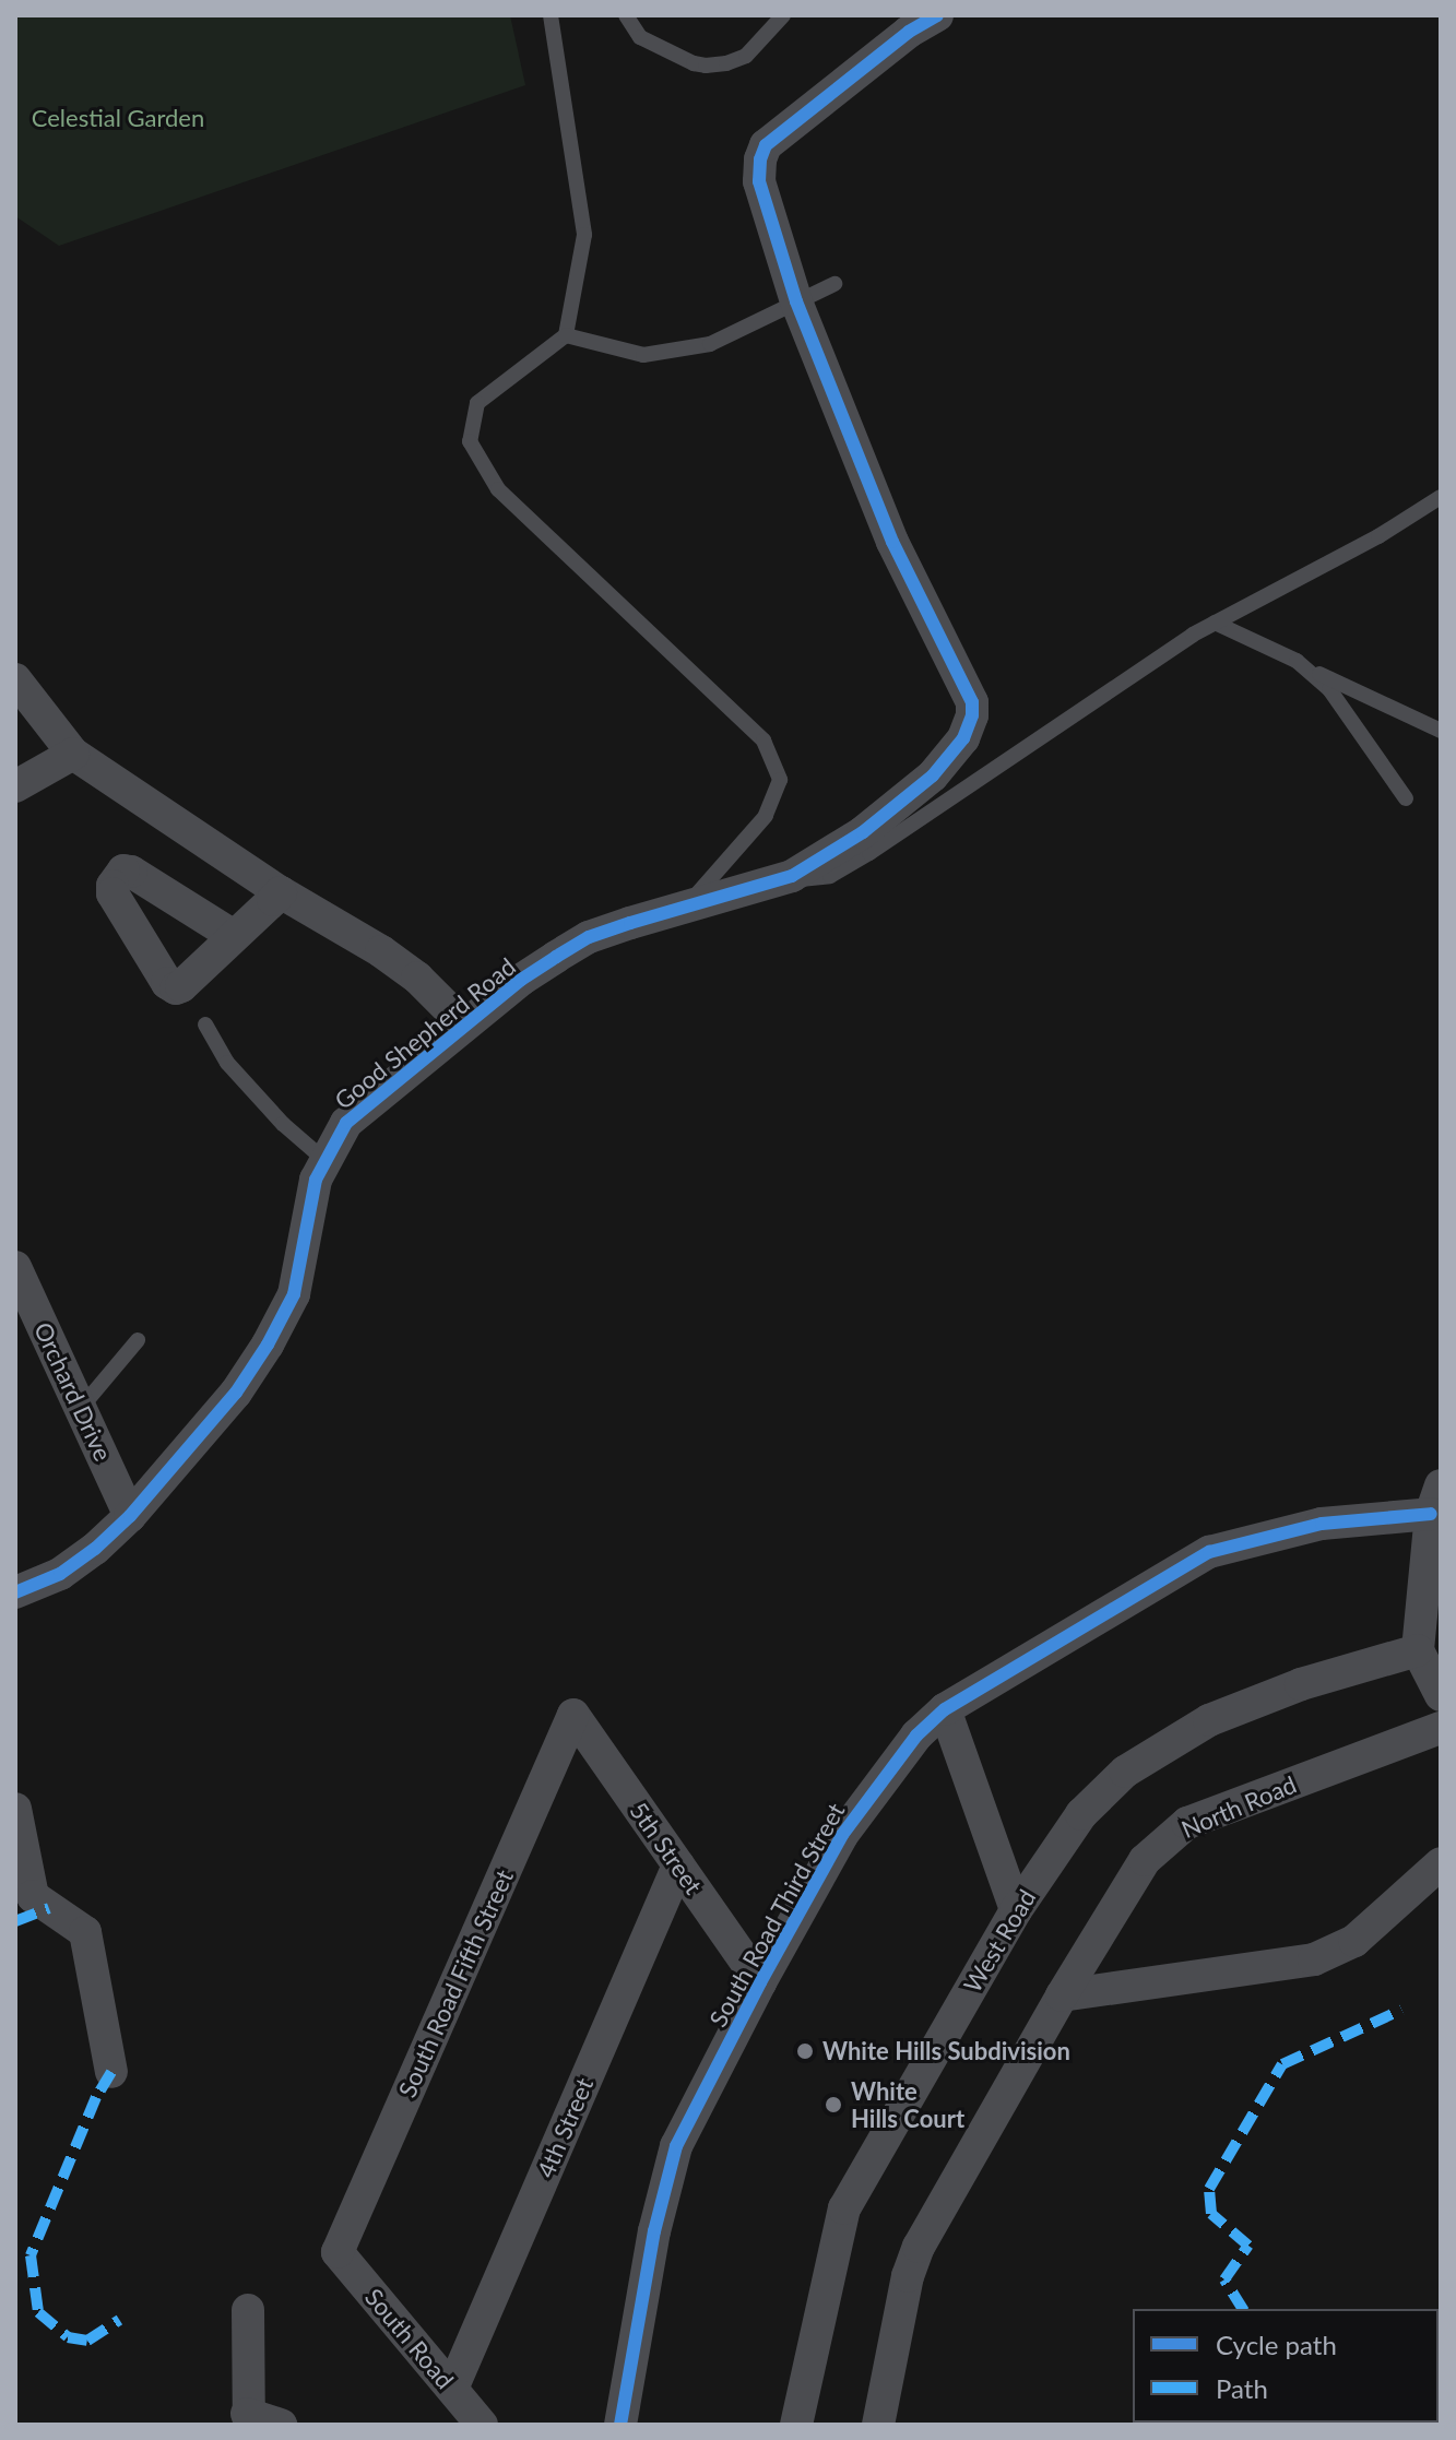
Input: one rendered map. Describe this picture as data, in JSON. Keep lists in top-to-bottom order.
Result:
{
  "streets": {
    "street": [
      "Good Shepherd Road",
      "Orchard Drive",
      "North Road",
      "5th Street",
      "South Road Third Street",
      "West Road",
      "South Road Fifth Street",
      "4th Street",
      "South Road"
    ]
  },
  "crossings": [
    ["Good Shepherd Road", "Orchard Drive"],
    ["5th Street", "South Road Third Street"],
    ["5th Street", "South Road Fifth Street"],
    ["5th Street", "4th Street"],
    ["South Road Fifth Street", "South Road"],
    ["4th Street", "South Road"]
  ],
  "parks": ["Celestial Garden"],
  "places": ["White Hills Subdivision", "White Hills Court"],
  "legend": ["Cycle path", "Path"]
}
